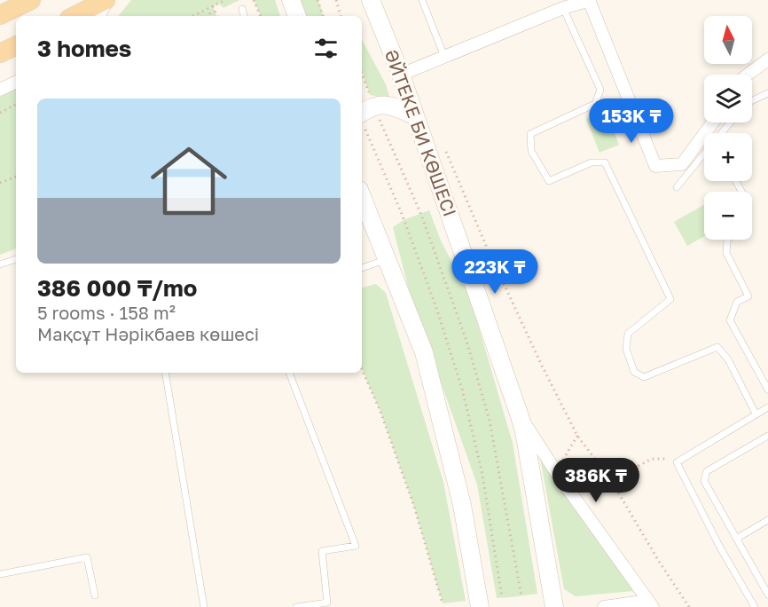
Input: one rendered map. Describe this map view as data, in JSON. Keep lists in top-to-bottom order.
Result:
{
  "streets": {
    "street": ["ӘЙТЕКЕ БИ КӨШЕСІ"]
  },
  "north": "top",
  "page": {
    "map_buttons": ["+", "−"],
    "heading": "3 homes",
    "list": [
      {
        "name": "386 000 ₸/mo",
        "note": "5 rooms · 158 m² · Мақсұт Нәрікбаев көшесі"
      }
    ],
    "price": ["153K ₸", "223K ₸", "386K ₸"]
  }
}
